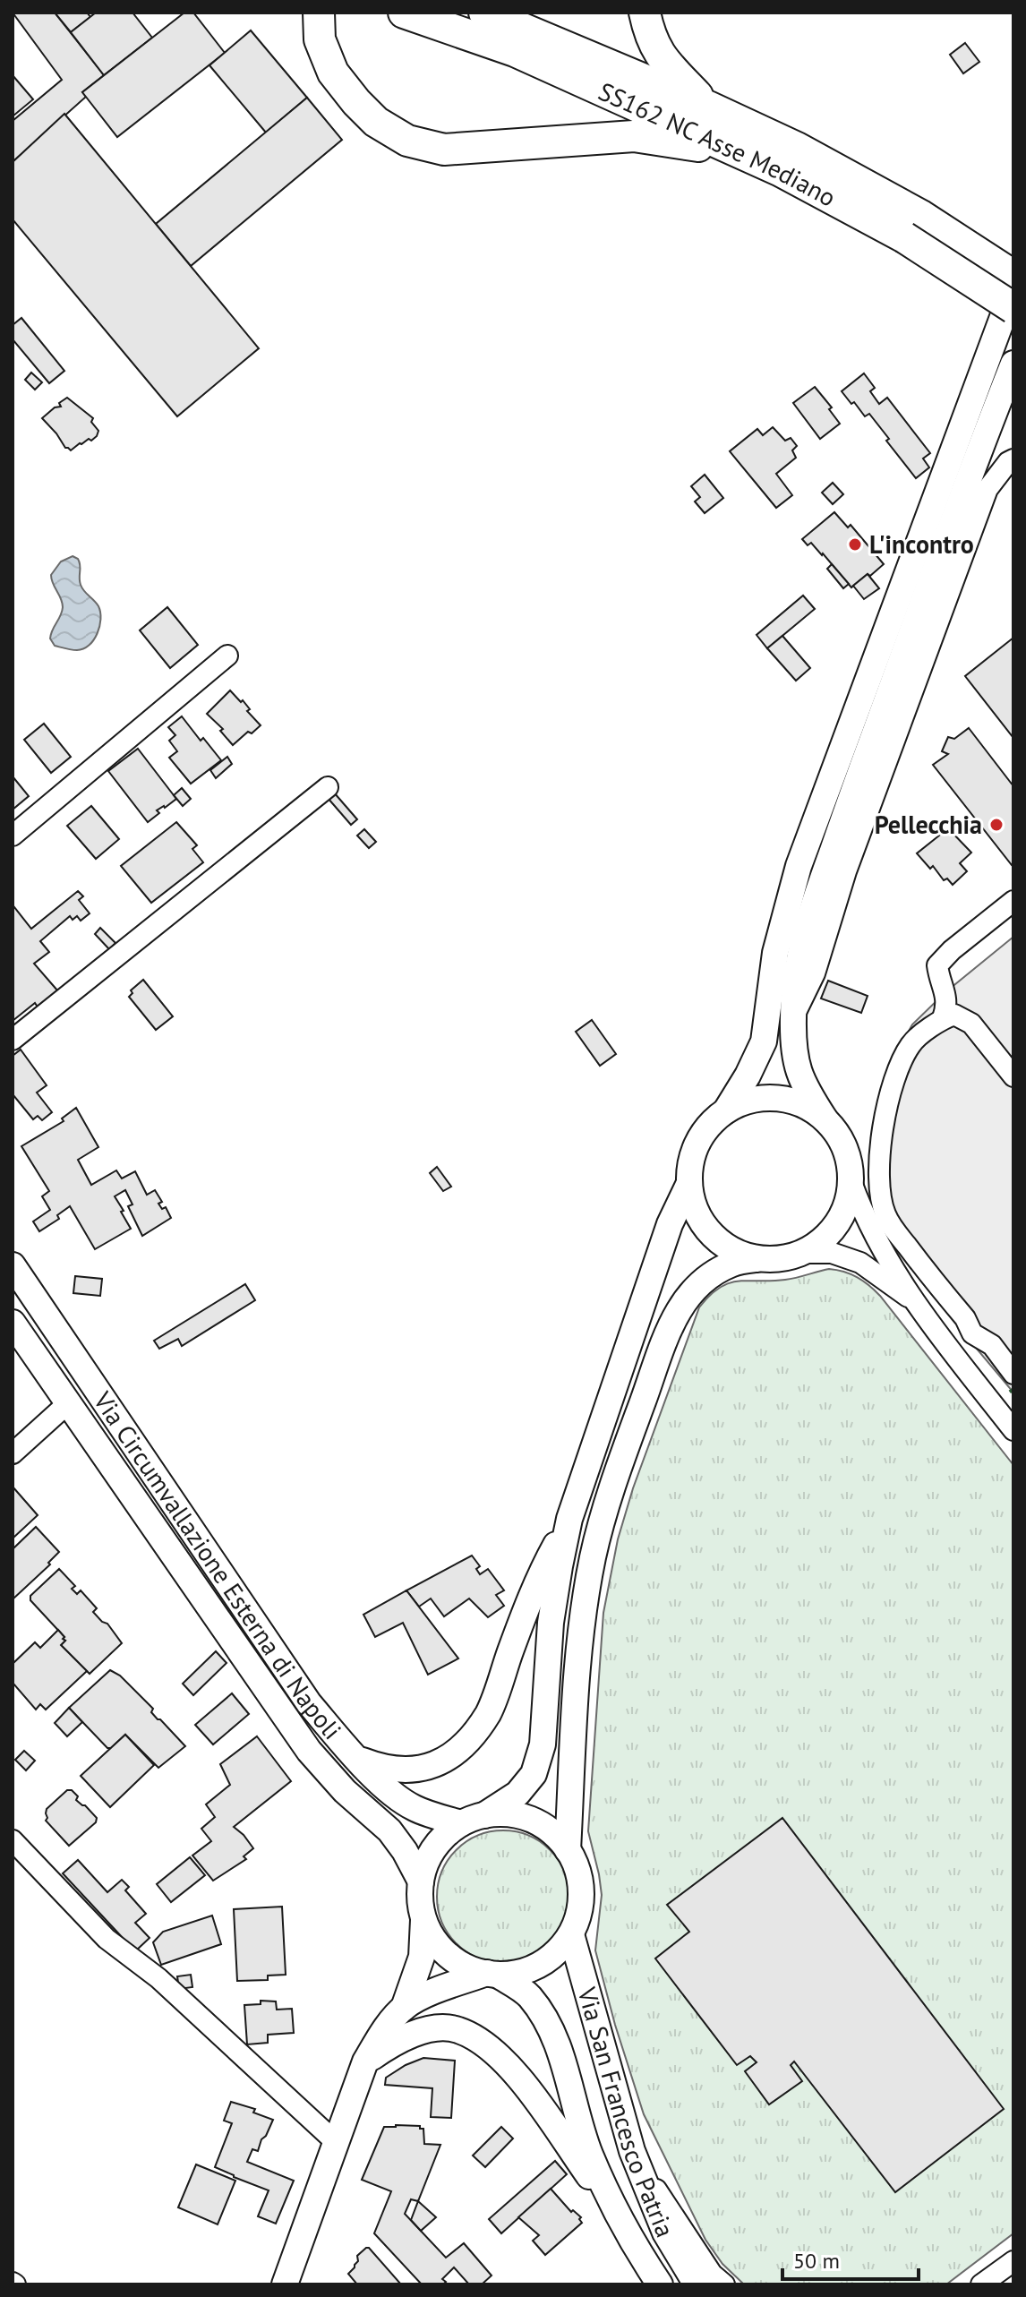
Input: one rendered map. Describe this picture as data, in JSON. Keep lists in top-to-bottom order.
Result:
{
  "streets": {
    "highway": ["SS162 NC Asse Mediano"],
    "main road": ["Via Circumvallazione Esterna di Napoli", "Via San Francesco Patria"]
  },
  "crossings": [
    ["Via Circumvallazione Esterna di Napoli", "Via San Francesco Patria"]
  ],
  "places": ["L'incontro", "Pellecchia"],
  "scale_bar": "50 m"
}
